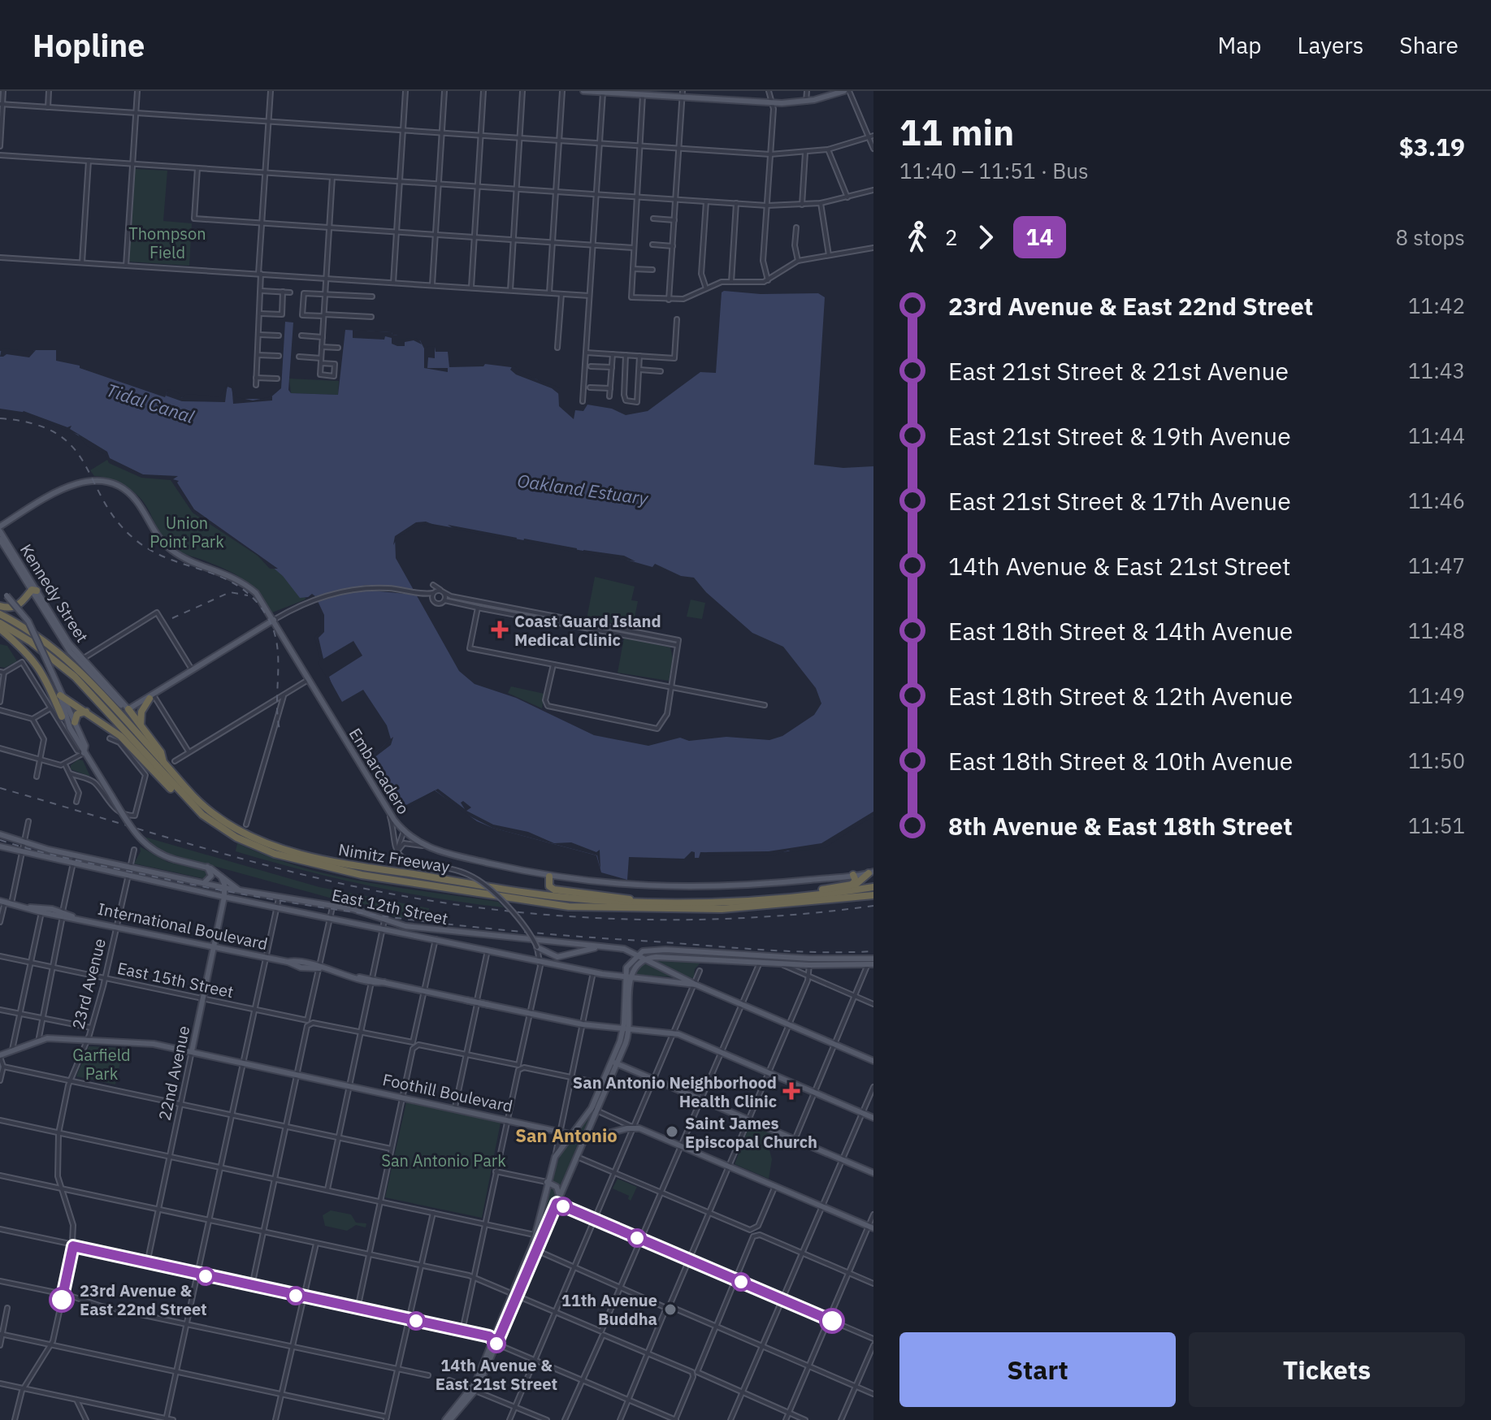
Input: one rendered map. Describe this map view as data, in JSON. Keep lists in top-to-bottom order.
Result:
{
  "streets": {
    "highway": ["Nimitz Freeway"],
    "main road": [
      "Kennedy Street",
      "Embarcadero",
      "East 12th Street",
      "International Boulevard",
      "22nd Avenue",
      "Foothill Boulevard"
    ],
    "street": ["East 15th Street", "23rd Avenue"]
  },
  "crossings": [
    ["Kennedy Street", "Embarcadero"],
    ["East 12th Street", "23rd Avenue"],
    ["East 12th Street", "22nd Avenue"],
    ["International Boulevard", "23rd Avenue"],
    ["International Boulevard", "22nd Avenue"],
    ["East 15th Street", "23rd Avenue"],
    ["East 15th Street", "22nd Avenue"],
    ["23rd Avenue", "Foothill Boulevard"],
    ["22nd Avenue", "Foothill Boulevard"]
  ],
  "districts": ["San Antonio"],
  "water": ["Tidal Canal", "Oakland Estuary"],
  "parks": [
    "Thompson Field",
    "Union Point Park",
    "Garfield Park",
    "San Antonio Park"
  ],
  "places": {
    "health": ["Coast Guard Island Medical Clinic", "San Antonio Neighborhood Health Clinic"],
    "other": [
      "Saint James Episcopal Church",
      "23rd Avenue & East 22nd Street",
      "11th Avenue Buddha",
      "14th Avenue & East 21st Street"
    ]
  },
  "lines": ["bus line 14"],
  "page": {
    "header": "Hopline",
    "nav": ["Map", "Layers", "Share"],
    "heading": ["11 min", "11:40 – 11:51 · Bus", "$3.19"],
    "legs": ["2", "14", "8 stops"],
    "list": [
      {
        "name": "23rd Avenue & East 22nd Street",
        "value": "11:42"
      },
      {
        "name": "East 21st Street & 21st Avenue",
        "value": "11:43"
      },
      {
        "name": "East 21st Street & 19th Avenue",
        "value": "11:44"
      },
      {
        "name": "East 21st Street & 17th Avenue",
        "value": "11:46"
      },
      {
        "name": "14th Avenue & East 21st Street",
        "value": "11:47"
      },
      {
        "name": "East 18th Street & 14th Avenue",
        "value": "11:48"
      },
      {
        "name": "East 18th Street & 12th Avenue",
        "value": "11:49"
      },
      {
        "name": "East 18th Street & 10th Avenue",
        "value": "11:50"
      },
      {
        "name": "8th Avenue & East 18th Street",
        "value": "11:51"
      }
    ],
    "buttons": ["Start", "Tickets"]
  }
}
